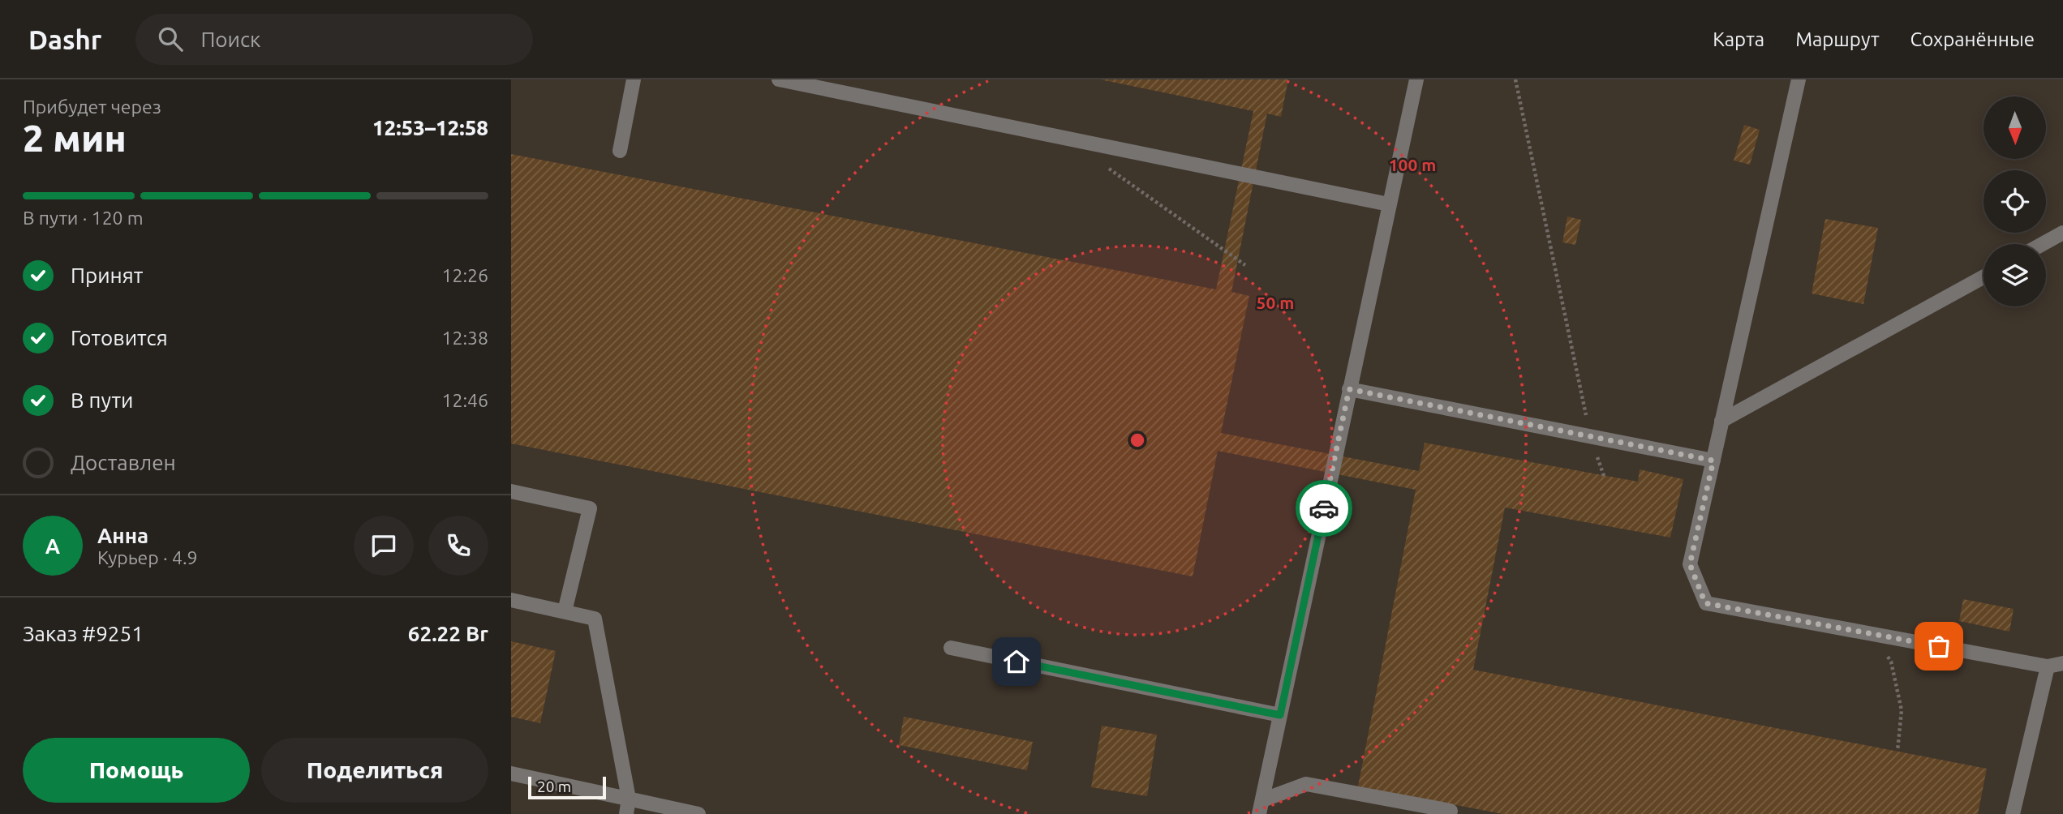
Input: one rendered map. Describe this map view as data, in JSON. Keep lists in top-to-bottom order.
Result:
{
  "scale_bar": "20 m",
  "north": "bottom",
  "page": {
    "header": "Dashr",
    "search": "Поиск",
    "nav": ["Карта", "Маршрут", "Сохранённые"],
    "heading": ["2 мин", "Прибудет через", "12:53–12:58"],
    "panel": [
      "Анна",
      "Курьер · 4.9",
      "Заказ #9251",
      "62.22 Br"
    ],
    "bar": "В пути · 120 m",
    "list": [
      ["Принят", "12:26"],
      ["Готовится", "12:38"],
      ["В пути", "12:46"],
      "Доставлен"
    ],
    "round": "А",
    "buttons": ["Помощь", "Поделиться"],
    "scale": "20 m"
  },
  "rings": ["100 m", "50 m"]
}
